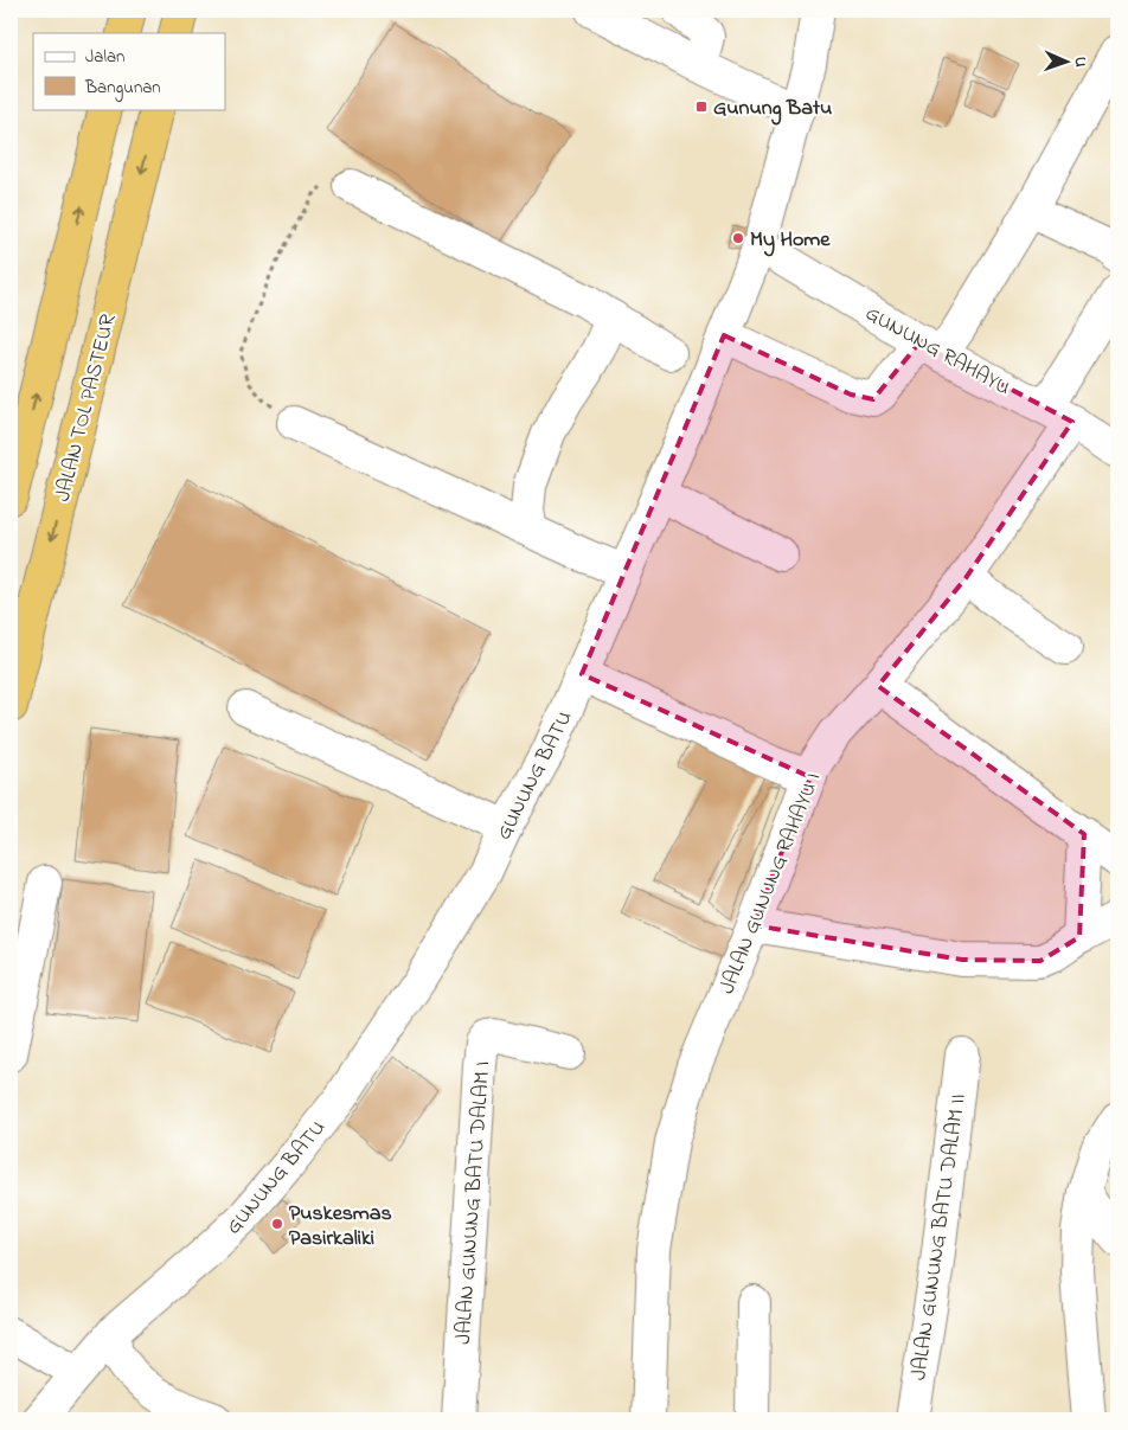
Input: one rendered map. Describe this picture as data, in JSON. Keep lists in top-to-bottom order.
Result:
{
  "streets": {
    "highway": ["JALAN TOL PASTEUR"],
    "street": [
      "GUNUNG RAHAYU",
      "GUNUNG BATU",
      "JALAN GUNUNG RAHAYU I",
      "JALAN GUNUNG BATU DALAM I",
      "JALAN GUNUNG BATU DALAM II"
    ]
  },
  "crossings": [
    ["GUNUNG RAHAYU", "GUNUNG BATU"],
    ["GUNUNG RAHAYU", "JALAN GUNUNG RAHAYU I"]
  ],
  "places": {
    "transit": ["Gunung Batu"],
    "other": ["My Home", "Puskesmas Pasirkaliki"]
  },
  "legend": ["Jalan", "Bangunan"],
  "north": "right"
}
